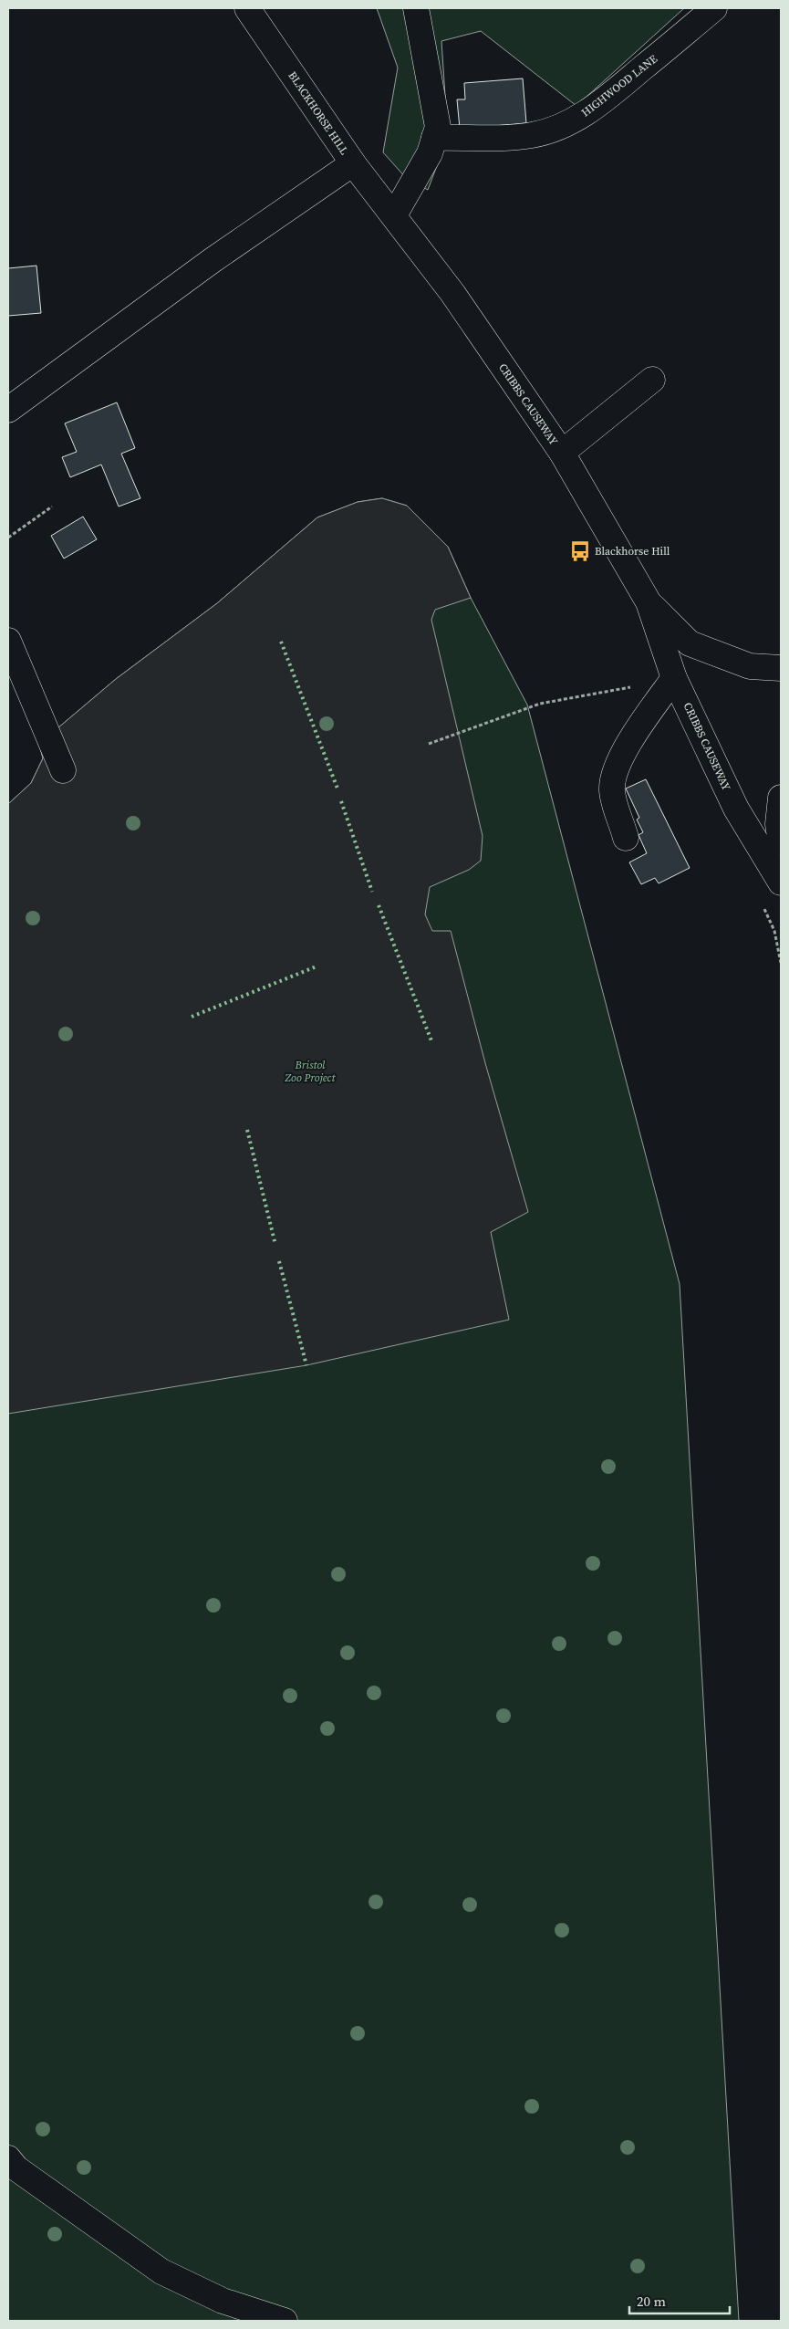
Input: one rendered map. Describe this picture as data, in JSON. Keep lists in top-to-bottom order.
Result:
{
  "streets": {
    "main road": ["HIGHWOOD LANE", "BLACKHORSE HILL", "CRIBBS CAUSEWAY"]
  },
  "crossings": [
    ["BLACKHORSE HILL", "CRIBBS CAUSEWAY"]
  ],
  "parks": ["Bristol Zoo Project"],
  "places": {
    "bus stop": ["Blackhorse Hill"]
  },
  "scale_bar": "20 m"
}
